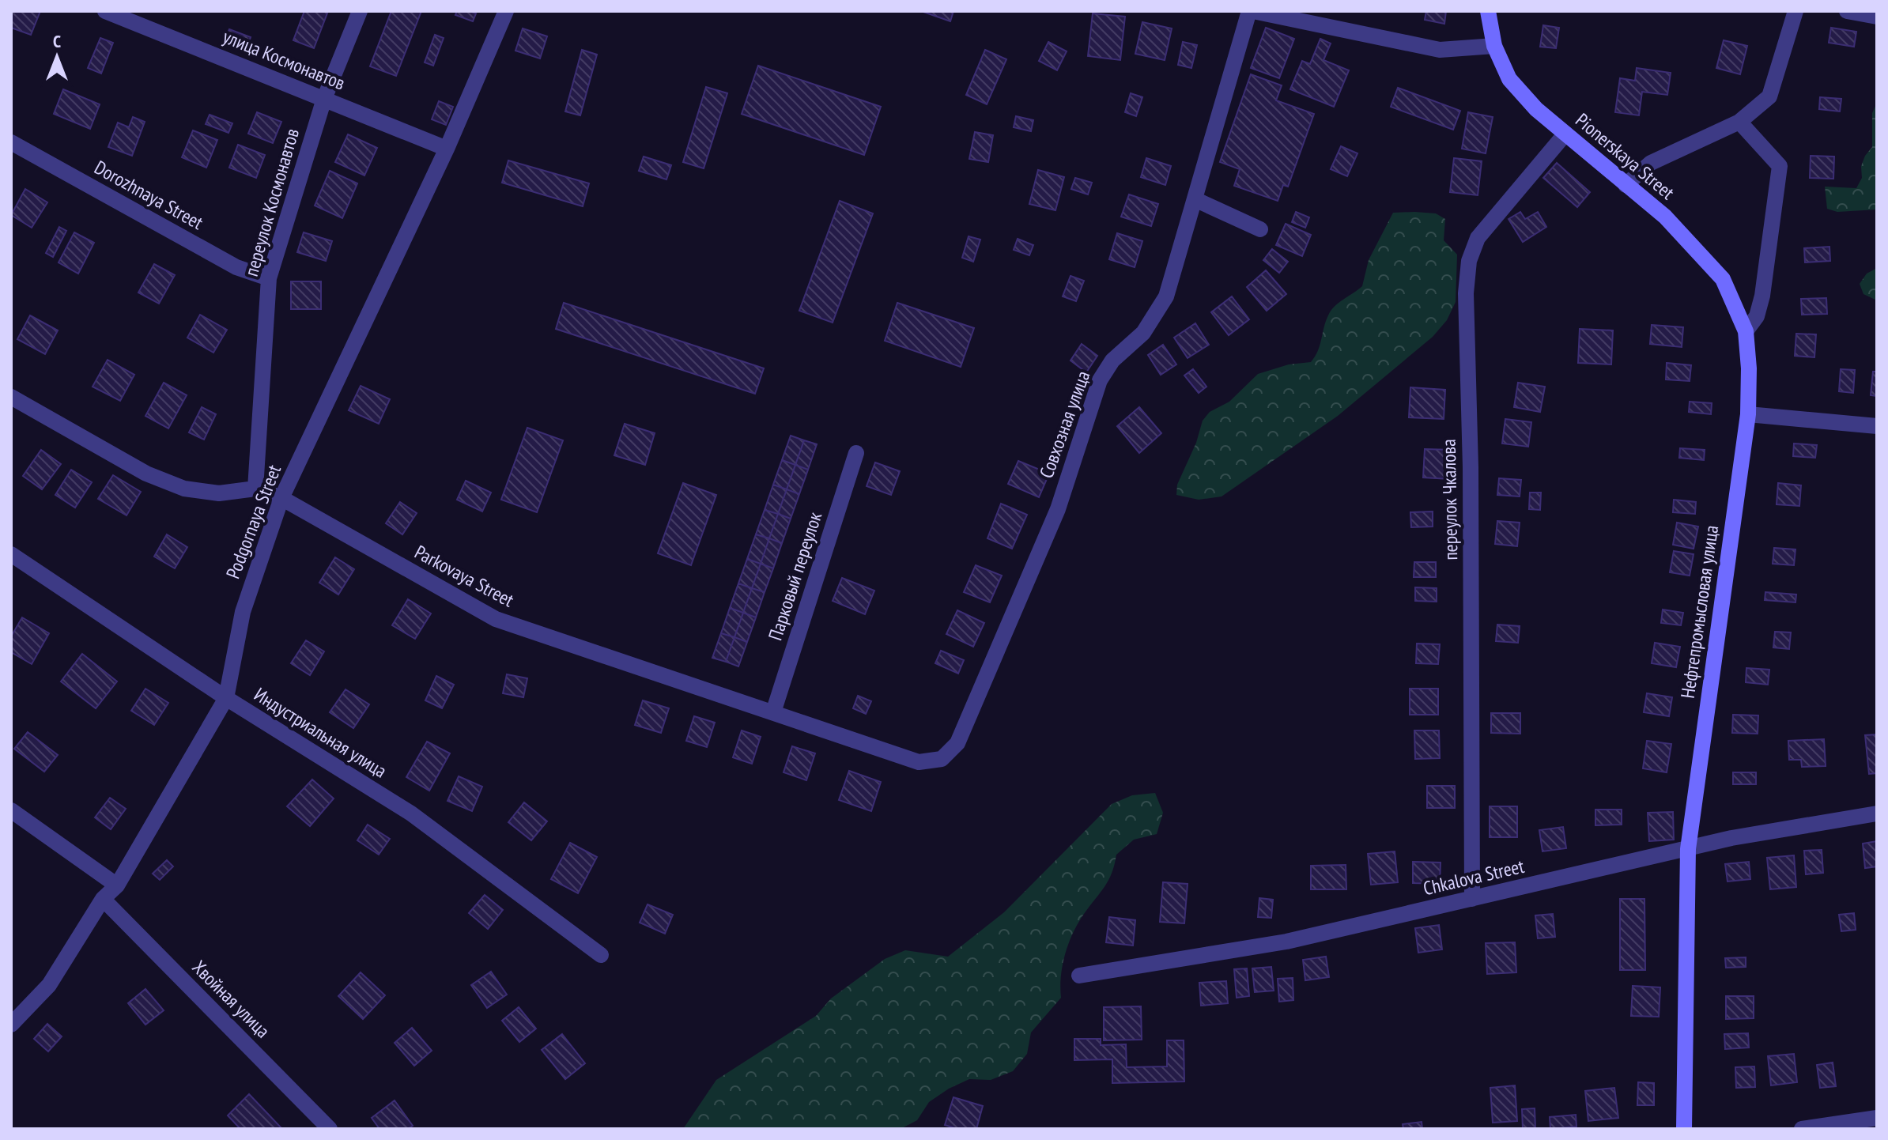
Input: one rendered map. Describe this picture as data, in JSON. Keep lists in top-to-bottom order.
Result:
{
  "streets": {
    "main road": ["Pionerskaya Street", "Нефтепромысловая улица"],
    "street": [
      "улица Космонавтов",
      "Dorozhnaya Street",
      "переулок Космонавтов",
      "Совхозная улица",
      "переулок Чкалова",
      "Podgornaya Street",
      "Parkovaya Street",
      "Парковый переулок",
      "Индустриальная улица",
      "Chkalova Street",
      "Хвойная улица"
    ]
  },
  "crossings": [
    ["улица Космонавтов", "переулок Космонавтов"],
    ["улица Космонавтов", "Podgornaya Street"],
    ["Pionerskaya Street", "переулок Чкалова"],
    ["Pionerskaya Street", "Нефтепромысловая улица"],
    ["Dorozhnaya Street", "переулок Космонавтов"],
    ["переулок Космонавтов", "Parkovaya Street"],
    ["Совхозная улица", "Parkovaya Street"],
    ["переулок Чкалова", "Chkalova Street"],
    ["Podgornaya Street", "Parkovaya Street"],
    ["Podgornaya Street", "Индустриальная улица"],
    ["Podgornaya Street", "Хвойная улица"],
    ["Parkovaya Street", "Парковый переулок"],
    ["Нефтепромысловая улица", "Chkalova Street"]
  ],
  "north": "top"
}
